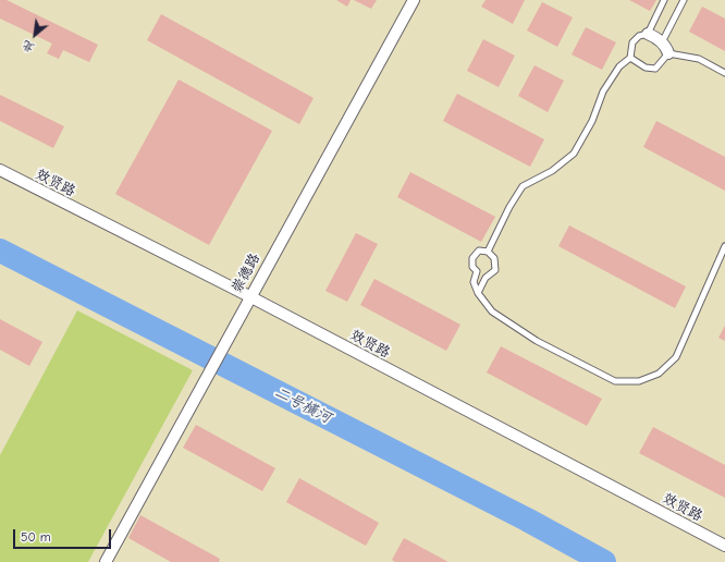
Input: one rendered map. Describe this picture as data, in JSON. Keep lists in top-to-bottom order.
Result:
{
  "streets": {
    "street": ["效贤路", "崇德路"]
  },
  "crossings": [
    ["效贤路", "崇德路"]
  ],
  "water": ["二号横河"],
  "scale_bar": "50 m",
  "north": "bottom left"
}
